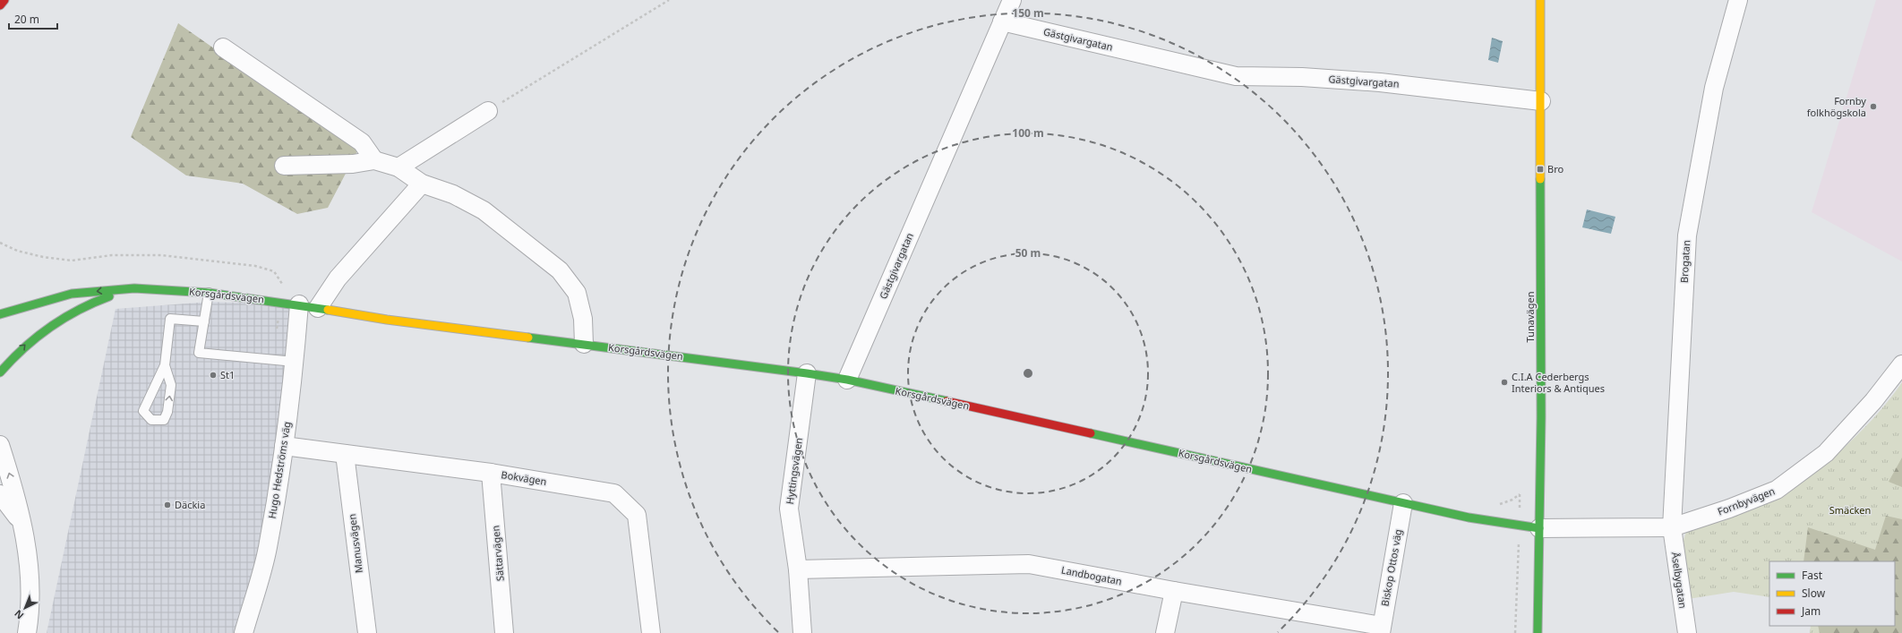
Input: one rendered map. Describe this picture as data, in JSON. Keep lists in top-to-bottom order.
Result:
{
  "streets": {
    "main road": ["Korsgårdsvägen", "Tunavägen"],
    "street": [
      "Gästgivargatan",
      "Brogatan",
      "Hugo Hedströms väg",
      "Hyttingsvägen",
      "Bokvägen",
      "Fornbyvägen",
      "Manusvägen",
      "Sättarvägen",
      "Biskop Ottos väg",
      "Landbogatan",
      "Åselbygatan"
    ]
  },
  "crossings": [
    ["Gästgivargatan", "Korsgårdsvägen"],
    ["Gästgivargatan", "Tunavägen"],
    ["Brogatan", "Fornbyvägen"],
    ["Brogatan", "Åselbygatan"],
    ["Korsgårdsvägen", "Tunavägen"],
    ["Korsgårdsvägen", "Hugo Hedströms väg"],
    ["Korsgårdsvägen", "Hyttingsvägen"],
    ["Korsgårdsvägen", "Fornbyvägen"],
    ["Korsgårdsvägen", "Biskop Ottos väg"],
    ["Tunavägen", "Fornbyvägen"],
    ["Hugo Hedströms väg", "Bokvägen"],
    ["Hyttingsvägen", "Landbogatan"],
    ["Bokvägen", "Manusvägen"],
    ["Bokvägen", "Sättarvägen"],
    ["Fornbyvägen", "Åselbygatan"],
    ["Biskop Ottos väg", "Landbogatan"]
  ],
  "parks": ["Smäcken"],
  "places": {
    "other": [
      "Fornby folkhögskola",
      "St1",
      "C.I.A Cederbergs Interiors & Antiques",
      "Däckia"
    ],
    "transit": ["Bro"]
  },
  "legend": ["Fast", "Slow", "Jam"],
  "scale_bar": "20 m",
  "north": "bottom left",
  "rings": ["150 m", "100 m", "50 m"]
}
